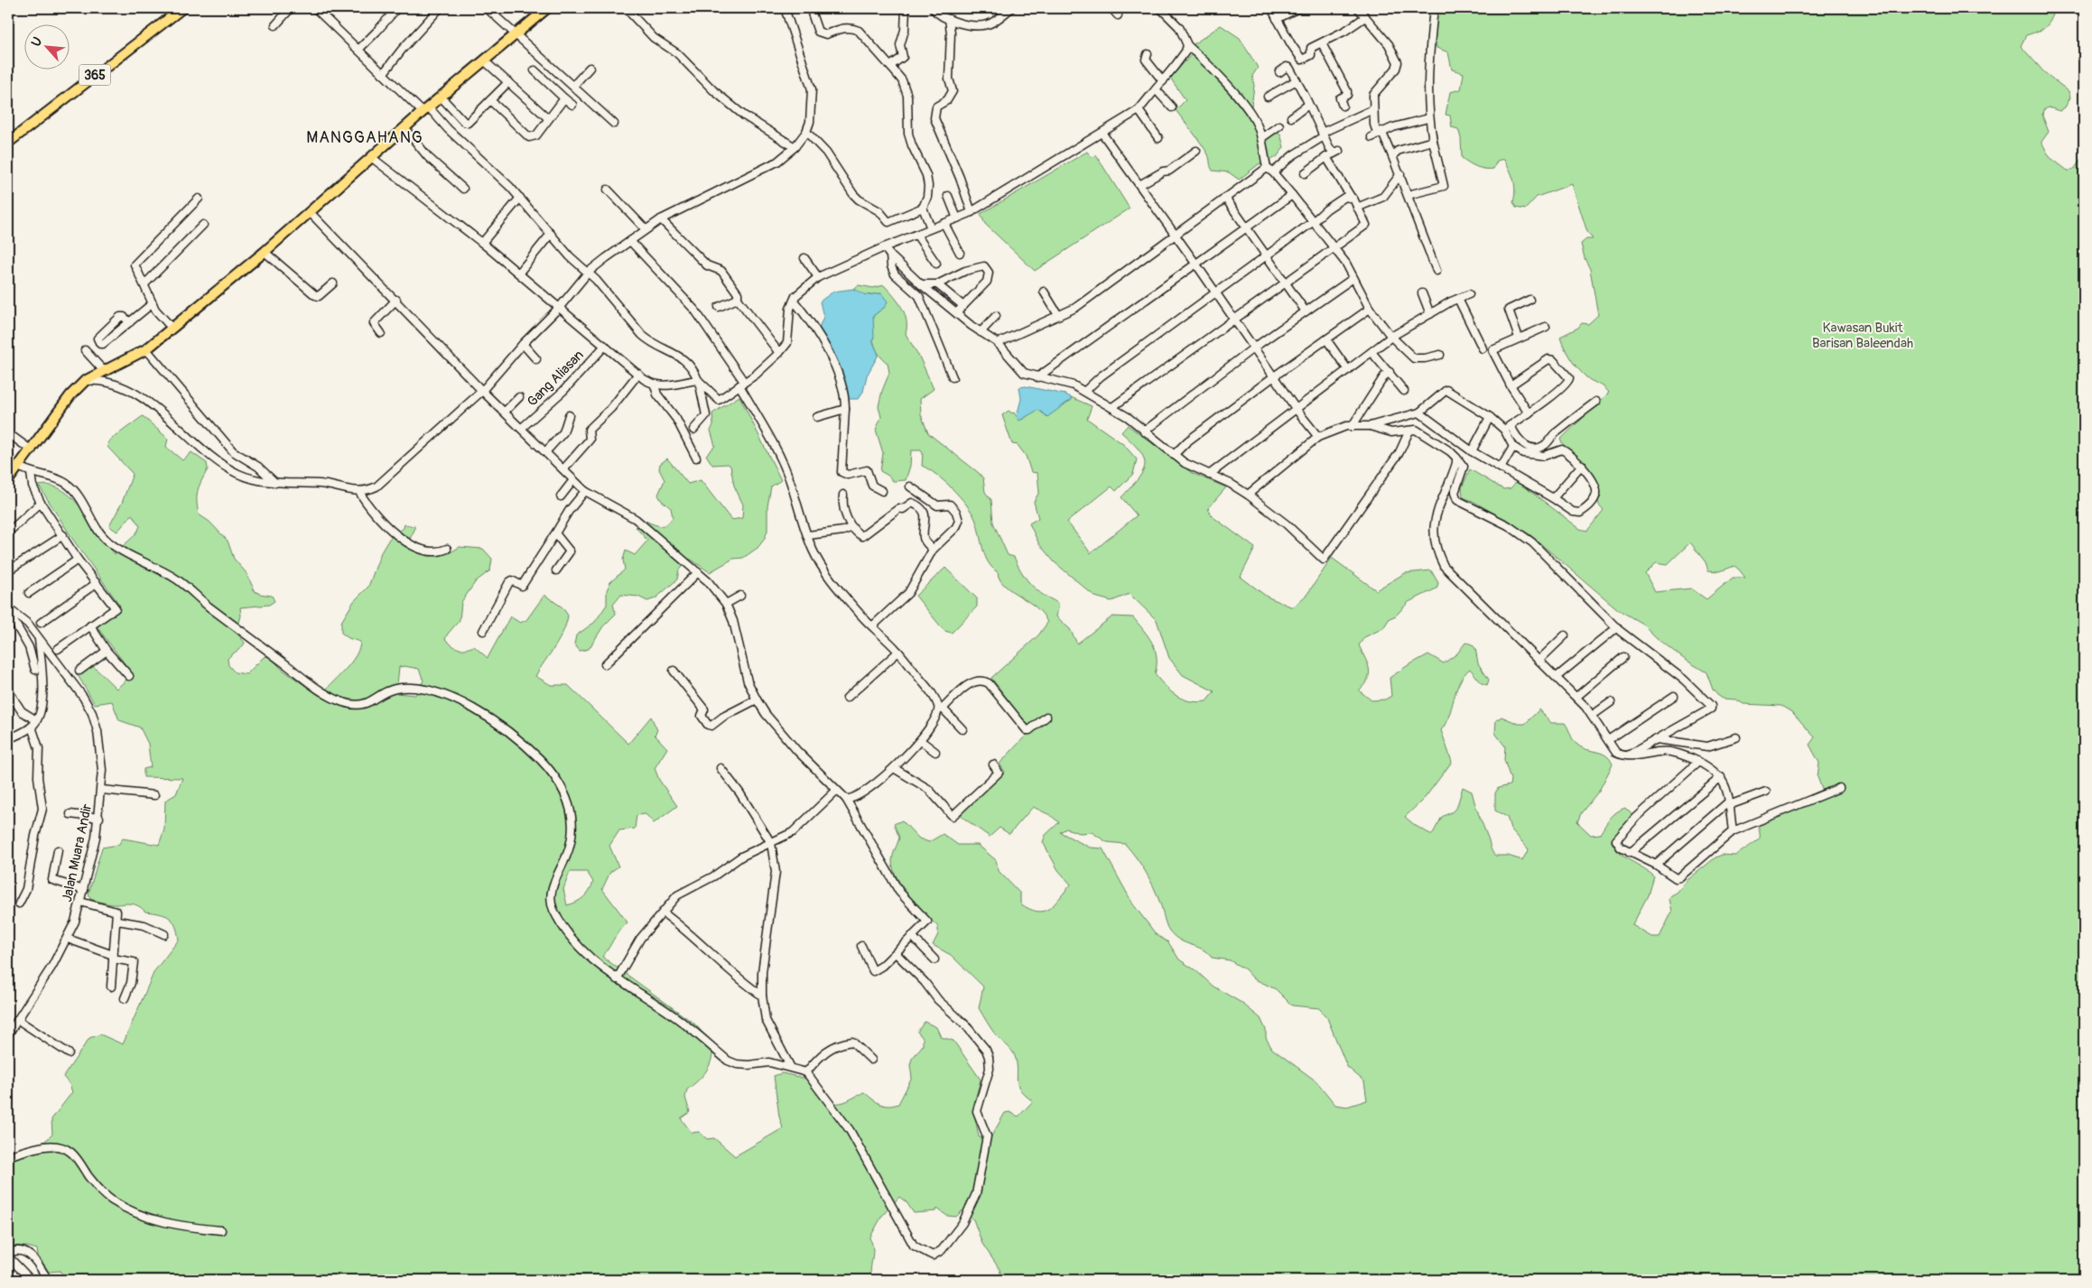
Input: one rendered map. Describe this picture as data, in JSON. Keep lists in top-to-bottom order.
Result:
{
  "streets": {
    "main road": ["365"],
    "street": ["Gang Aliasan", "Jalan Muara Andir"]
  },
  "districts": ["MANGGAHANG"],
  "parks": ["Kawasan Bukit Barisan Baleendah"],
  "north": "top left"
}
